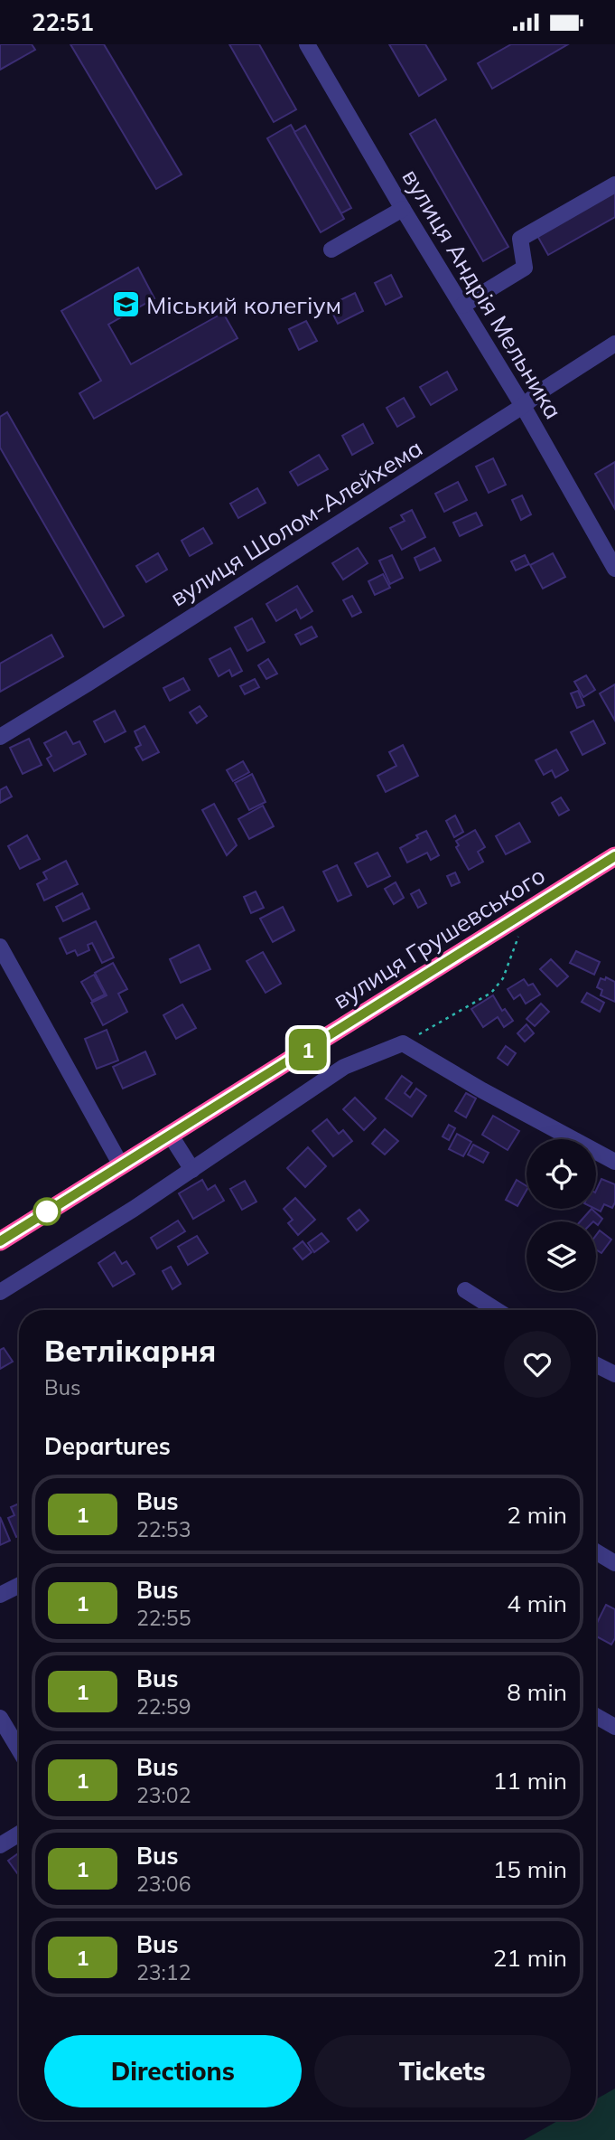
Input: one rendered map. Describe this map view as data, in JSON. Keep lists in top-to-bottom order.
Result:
{
  "streets": {
    "highway": ["вулиця Грушевського"],
    "street": ["вулиця Андрія Мельника", "вулиця Шолом-Алейхема"]
  },
  "crossings": [
    ["вулиця Андрія Мельника", "вулиця Шолом-Алейхема"]
  ],
  "places": {
    "school or university": ["Міський колегіум"]
  },
  "lines": ["bus line 1"],
  "page": {
    "status": "22:51",
    "on_map": "1",
    "heading": [
      ["Ветлікарня", "Bus"],
      "Departures"
    ],
    "list": [
      {
        "mark": "1",
        "name": "Bus",
        "note": "22:53",
        "value": "2 min"
      },
      {
        "mark": "1",
        "name": "Bus",
        "note": "22:55",
        "value": "4 min"
      },
      {
        "mark": "1",
        "name": "Bus",
        "note": "22:59",
        "value": "8 min"
      },
      {
        "mark": "1",
        "name": "Bus",
        "note": "23:02",
        "value": "11 min"
      },
      {
        "mark": "1",
        "name": "Bus",
        "note": "23:06",
        "value": "15 min"
      },
      {
        "mark": "1",
        "name": "Bus",
        "note": "23:12",
        "value": "21 min"
      }
    ],
    "buttons": ["Directions", "Tickets"]
  }
}
